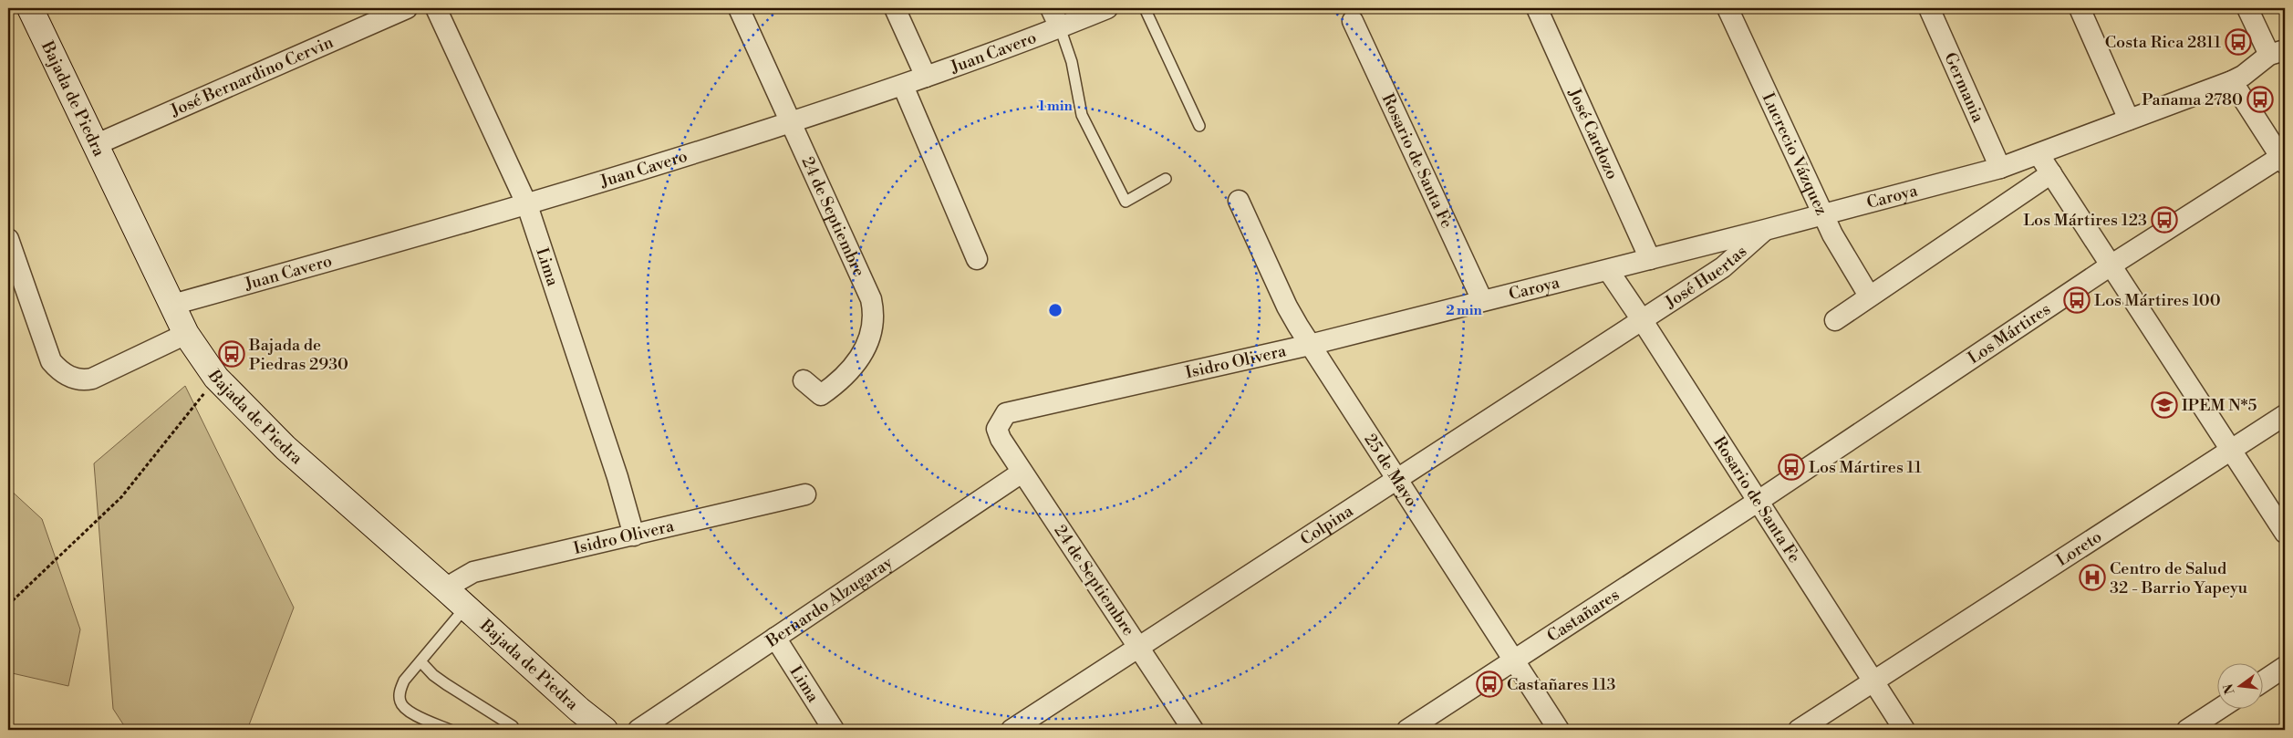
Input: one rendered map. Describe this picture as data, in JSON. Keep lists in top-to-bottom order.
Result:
{
  "streets": {
    "main road": ["Bajada de Piedra"],
    "street": [
      "Juan Cavero",
      "José Bernardino Cervin",
      "Germania",
      "José Cardozo",
      "Lucrecio Vázquez",
      "Rosario de Santa Fe",
      "Caroya",
      "24 de Septiembre",
      "Lima",
      "José Huertas",
      "Los Mártires",
      "Isidro Olivera",
      "25 de Mayo",
      "Colpina",
      "Loreto",
      "Bernardo Alzugaray",
      "Castañares"
    ]
  },
  "crossings": [
    ["Juan Cavero", "Bajada de Piedra"],
    ["Juan Cavero", "24 de Septiembre"],
    ["Juan Cavero", "Lima"],
    ["José Bernardino Cervin", "Bajada de Piedra"],
    ["Germania", "Caroya"],
    ["Bajada de Piedra", "Isidro Olivera"],
    ["José Cardozo", "Caroya"],
    ["Lucrecio Vázquez", "Caroya"],
    ["Rosario de Santa Fe", "Caroya"],
    ["Rosario de Santa Fe", "José Huertas"],
    ["Rosario de Santa Fe", "Los Mártires"],
    ["Rosario de Santa Fe", "Isidro Olivera"],
    ["Rosario de Santa Fe", "Colpina"],
    ["Rosario de Santa Fe", "Loreto"],
    ["Rosario de Santa Fe", "Castañares"],
    ["Caroya", "José Huertas"],
    ["Caroya", "Isidro Olivera"],
    ["24 de Septiembre", "Isidro Olivera"],
    ["24 de Septiembre", "Colpina"],
    ["24 de Septiembre", "Bernardo Alzugaray"],
    ["Lima", "Isidro Olivera"],
    ["Lima", "Bernardo Alzugaray"],
    ["José Huertas", "Colpina"],
    ["Los Mártires", "Castañares"],
    ["Isidro Olivera", "25 de Mayo"],
    ["25 de Mayo", "Colpina"],
    ["25 de Mayo", "Castañares"]
  ],
  "places": {
    "bus stop": [
      "Costa Rica 2811",
      "Panama 2780",
      "Los Mártires 123",
      "Los Mártires 100",
      "Bajada de Piedras 2930",
      "Los Mártires 11",
      "Castañares 113"
    ],
    "school or university": ["IPEM N*5"],
    "hospital": ["Centro de Salud 32 - Barrio Yapeyu"]
  },
  "north": "left",
  "rings": ["1 min", "2 min"]
}
